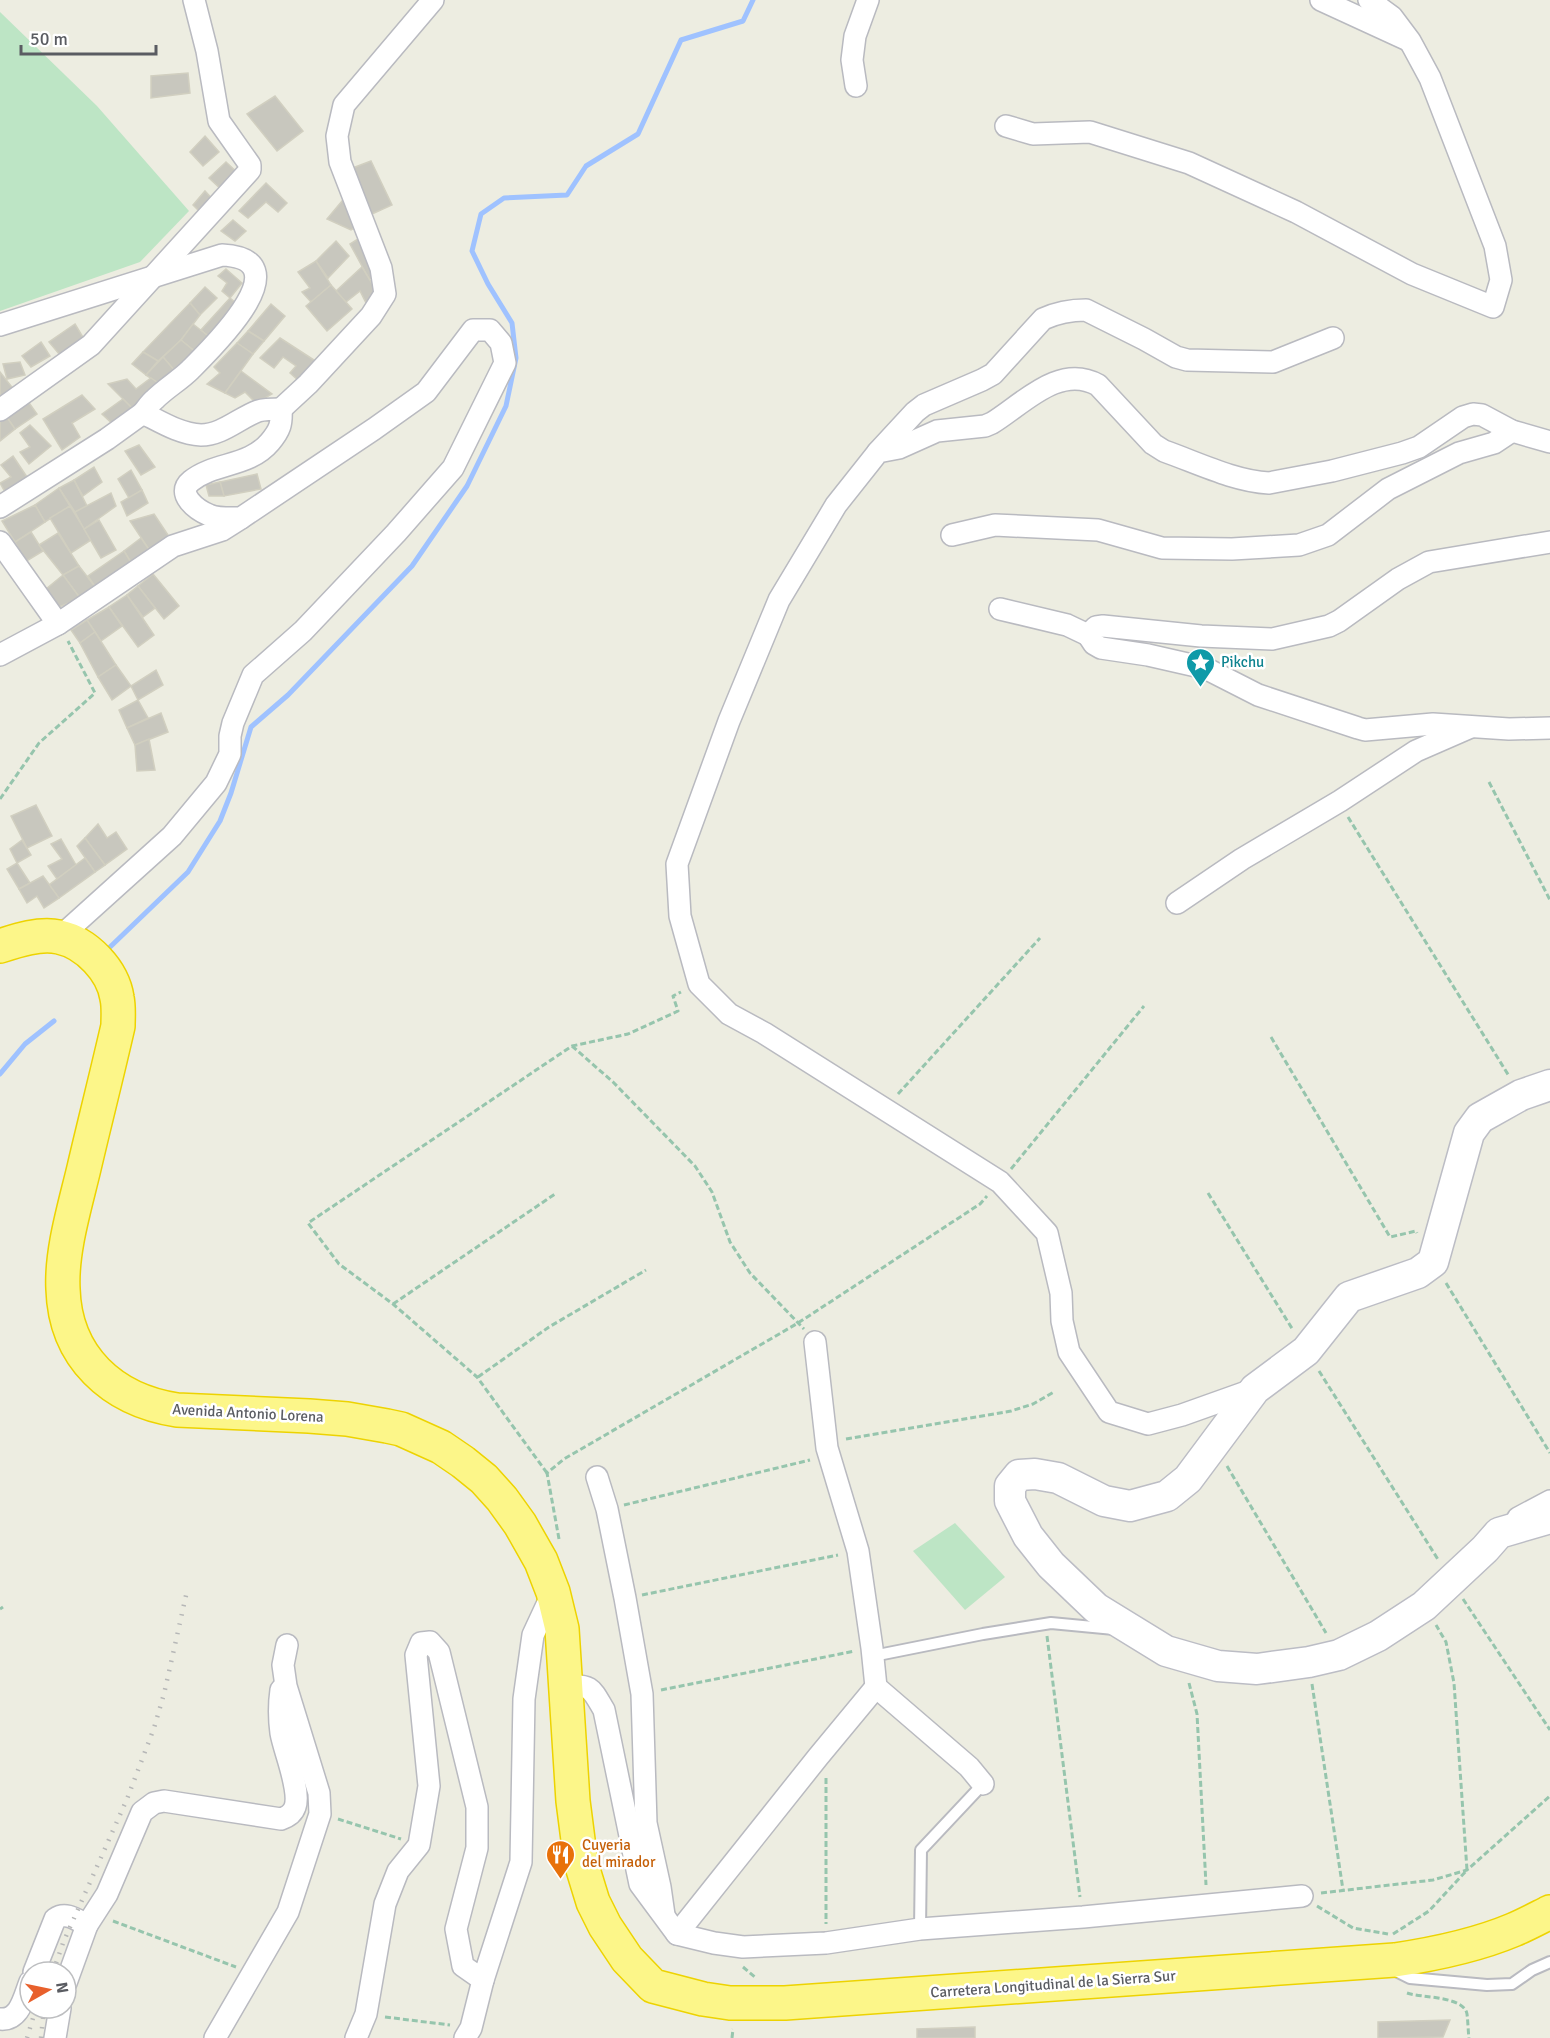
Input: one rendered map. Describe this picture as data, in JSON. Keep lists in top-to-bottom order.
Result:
{
  "streets": {
    "highway": ["Avenida Antonio Lorena", "Carretera Longitudinal de la Sierra Sur"]
  },
  "crossings": [
    ["Avenida Antonio Lorena", "Carretera Longitudinal de la Sierra Sur"]
  ],
  "places": {
    "place": ["Pikchu"],
    "restaurant": ["Cuyeria del mirador"]
  },
  "scale_bar": "50 m",
  "north": "right"
}
